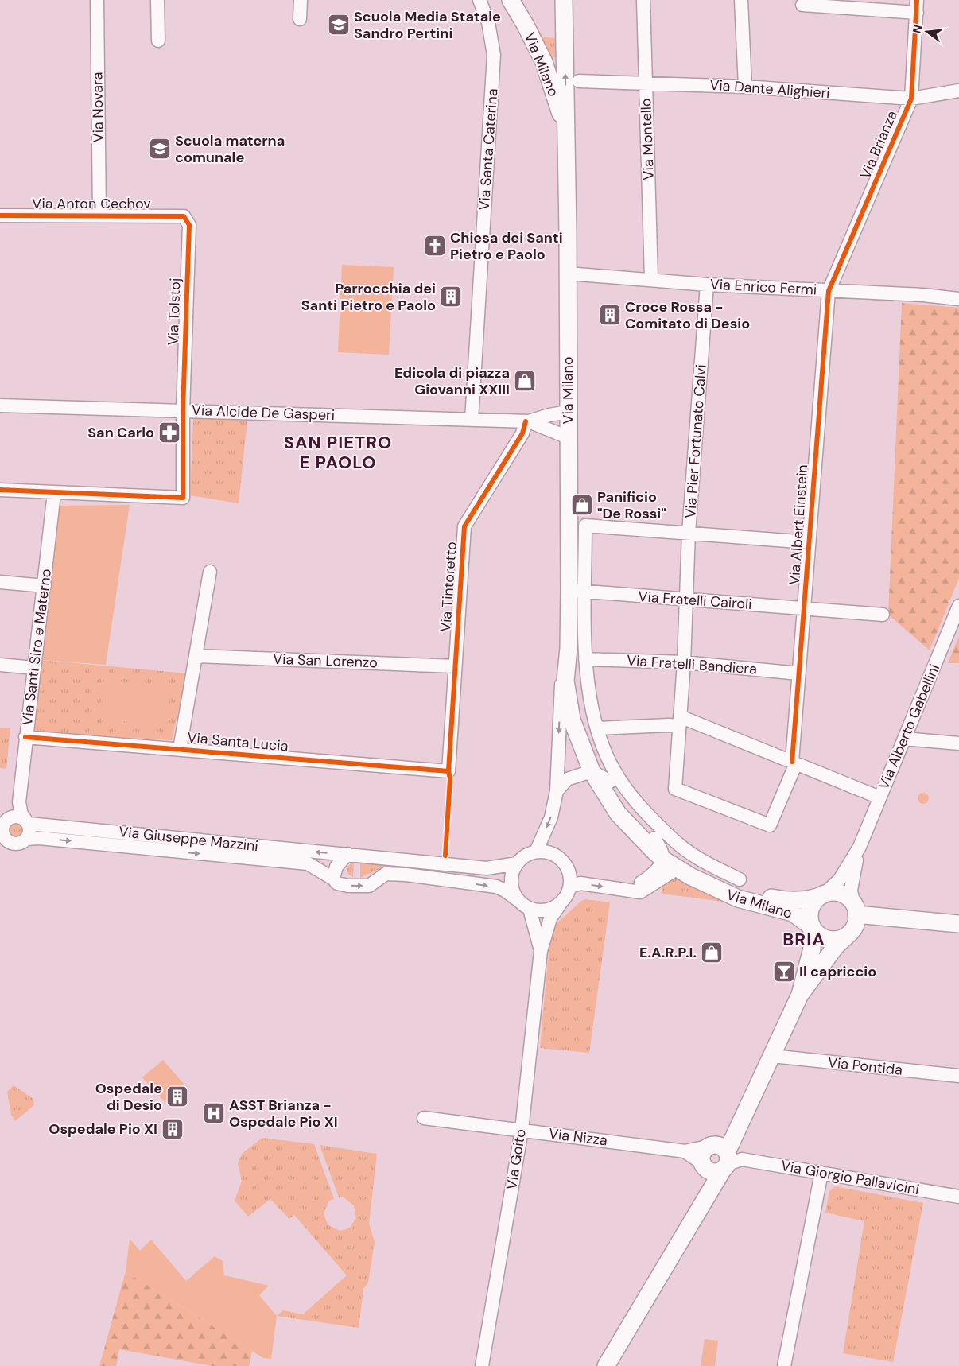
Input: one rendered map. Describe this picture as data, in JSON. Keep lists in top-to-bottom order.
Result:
{
  "streets": {
    "main road": ["Via Milano"],
    "street": [
      "Via Dante Alighieri",
      "Via Novara",
      "Via Montello",
      "Via Brianza",
      "Via Santa Caterina",
      "Via Anton Cechov",
      "Via Enrico Fermi",
      "Via Tolstoj",
      "Via Alcide De Gasperi",
      "Via Pier Fortunato Calvi",
      "Via Albert Einstein",
      "Via Tintoretto",
      "Via Fratelli Cairoli",
      "Via Santi Siro e Materno",
      "Via San Lorenzo",
      "Via Fratelli Bandiera",
      "Via Alberto Gabellini",
      "Via Santa Lucia",
      "Via Giuseppe Mazzini",
      "Via Pontida",
      "Via Nizza",
      "Via Goito",
      "Via Giorgio Pallavicini"
    ]
  },
  "crossings": [
    ["Via Milano", "Via Enrico Fermi"],
    ["Via Milano", "Via Fratelli Cairoli"],
    ["Via Milano", "Via Alberto Gabellini"],
    ["Via Milano", "Via Giuseppe Mazzini"],
    ["Via Milano", "Via Goito"],
    ["Via Dante Alighieri", "Via Montello"],
    ["Via Dante Alighieri", "Via Brianza"],
    ["Via Novara", "Via Anton Cechov"],
    ["Via Montello", "Via Enrico Fermi"],
    ["Via Brianza", "Via Enrico Fermi"],
    ["Via Brianza", "Via Albert Einstein"],
    ["Via Santa Caterina", "Via Alcide De Gasperi"],
    ["Via Anton Cechov", "Via Tolstoj"],
    ["Via Enrico Fermi", "Via Pier Fortunato Calvi"],
    ["Via Enrico Fermi", "Via Albert Einstein"],
    ["Via Tolstoj", "Via Alcide De Gasperi"],
    ["Via Alcide De Gasperi", "Via Tintoretto"],
    ["Via Pier Fortunato Calvi", "Via Albert Einstein"],
    ["Via Pier Fortunato Calvi", "Via Fratelli Cairoli"],
    ["Via Pier Fortunato Calvi", "Via Fratelli Bandiera"],
    ["Via Albert Einstein", "Via Fratelli Cairoli"],
    ["Via Albert Einstein", "Via Fratelli Bandiera"],
    ["Via Tintoretto", "Via San Lorenzo"],
    ["Via Tintoretto", "Via Santa Lucia"],
    ["Via Santi Siro e Materno", "Via Santa Lucia"],
    ["Via Santi Siro e Materno", "Via Giuseppe Mazzini"],
    ["Via Giuseppe Mazzini", "Via Goito"],
    ["Via Nizza", "Via Goito"],
    ["Via Nizza", "Via Giorgio Pallavicini"]
  ],
  "districts": ["SAN PIETRO E PAOLO", "BRIA"],
  "places": {
    "school or university": ["Scuola Media Statale Sandro Pertini", "Scuola materna comunale"],
    "church": ["Chiesa dei Santi Pietro e Paolo"],
    "building": [
      "Parrocchia dei Santi Pietro e Paolo",
      "Croce Rossa - Comitato di Desio",
      "Ospedale di Desio",
      "Ospedale Pio XI"
    ],
    "shop": ["Edicola di piazza Giovanni XXIII", "Panificio \"De Rossi\"", "E.A.R.P.I."],
    "pharmacy": ["San Carlo"],
    "bar": ["Il capriccio"],
    "hospital": ["ASST Brianza - Ospedale Pio XI"]
  },
  "north": "left"
}
